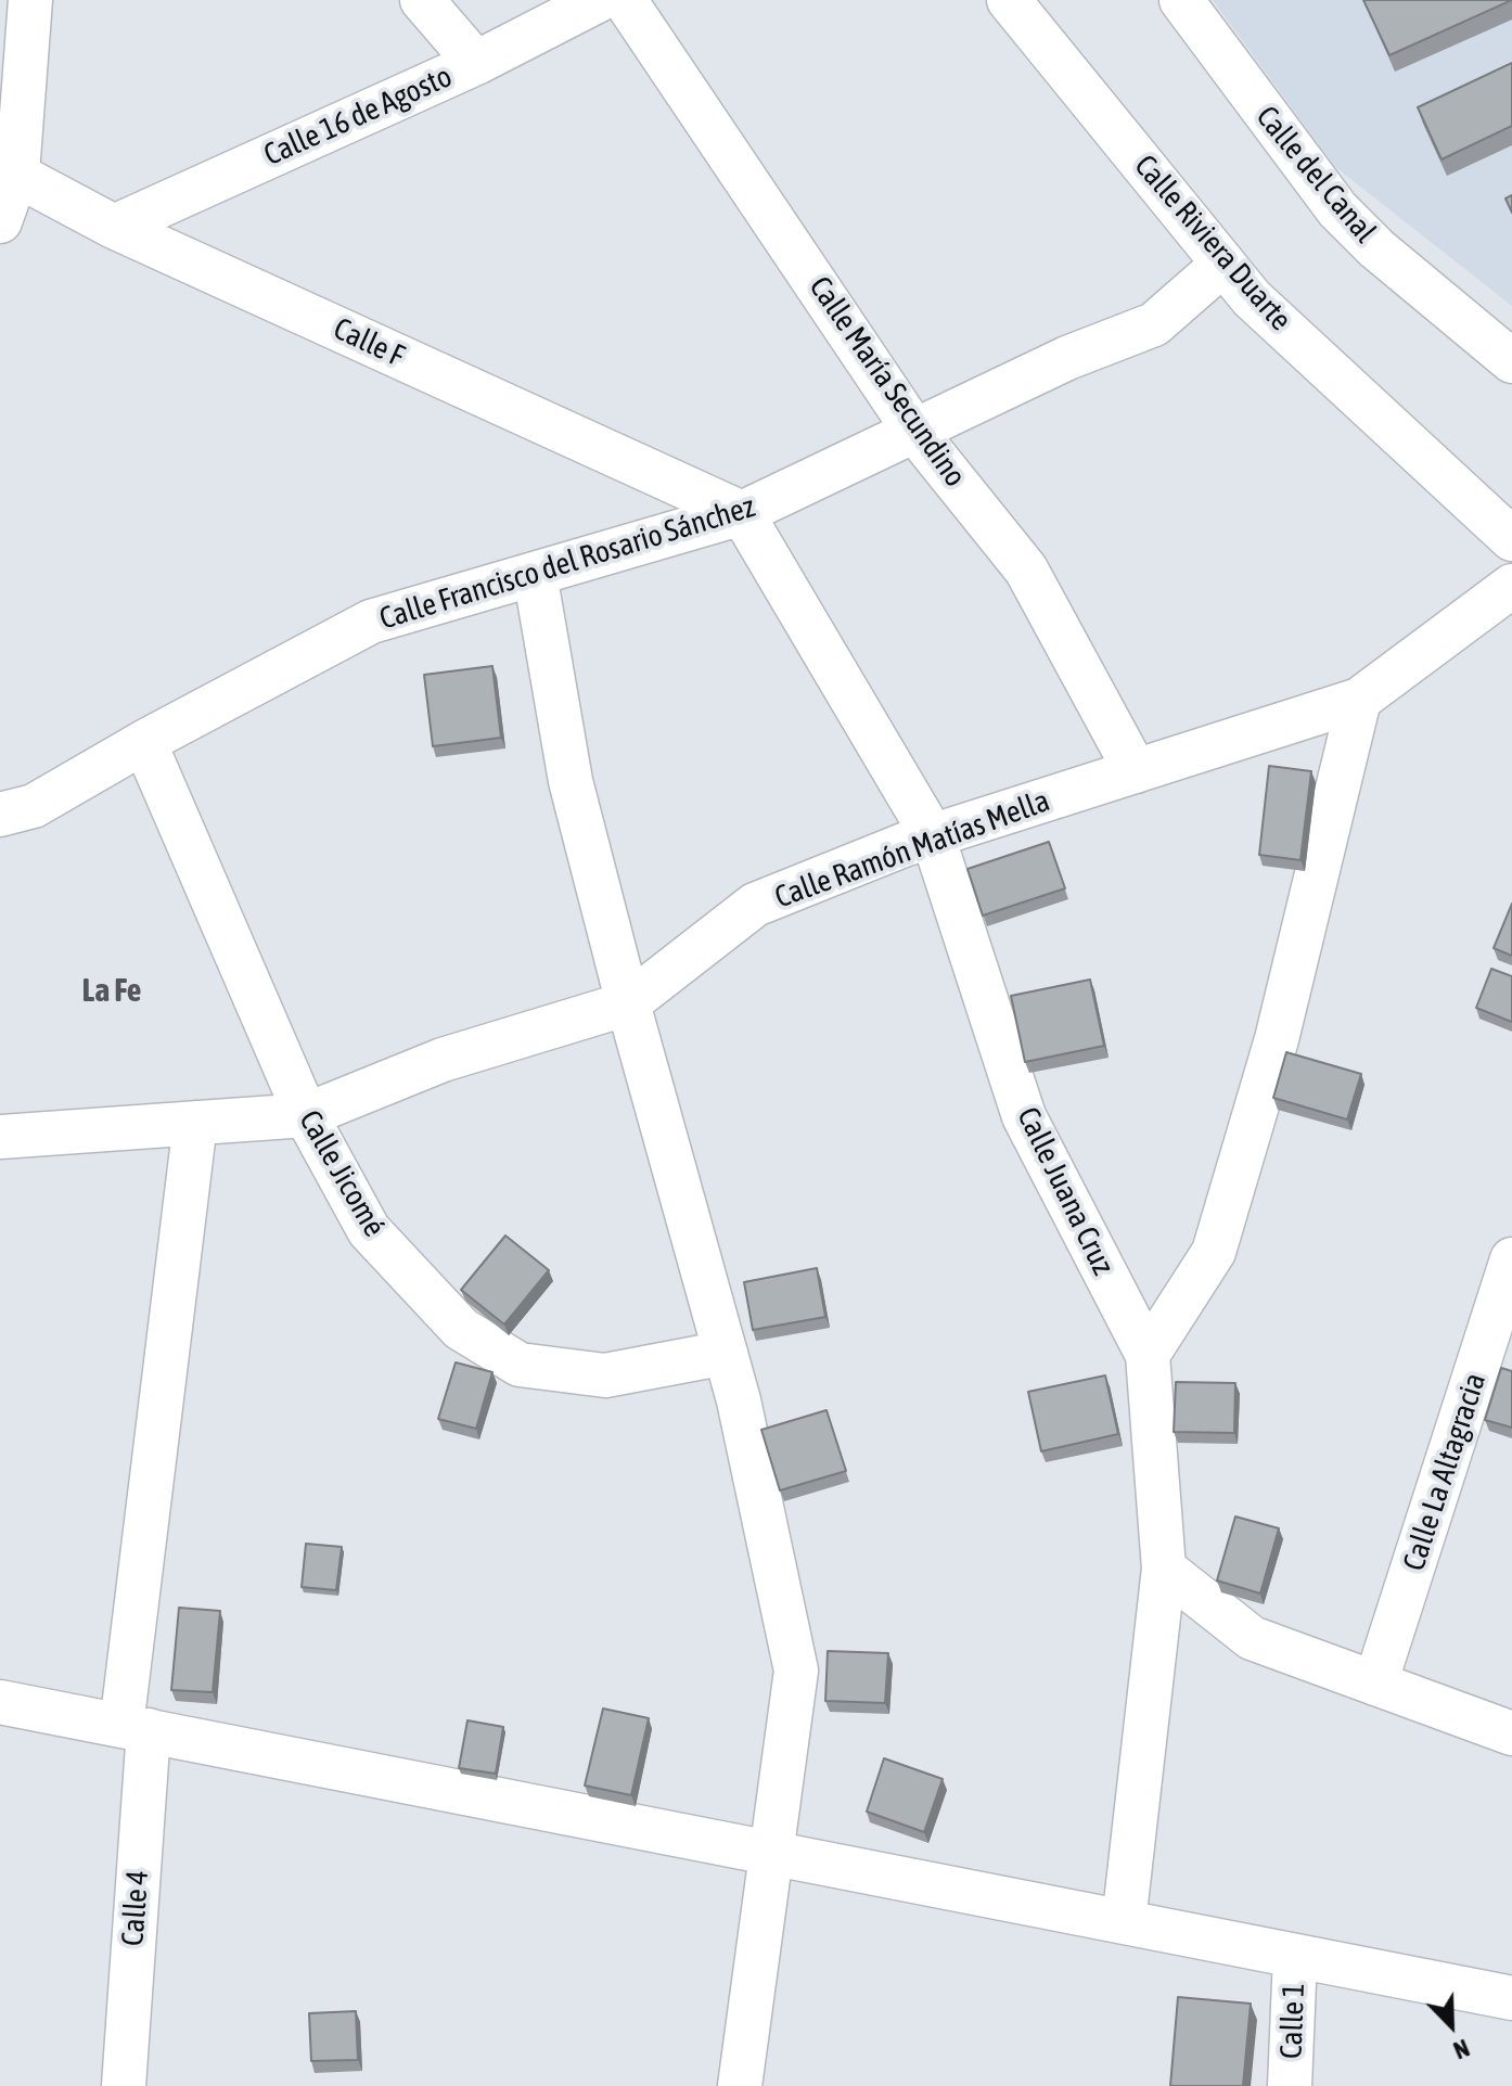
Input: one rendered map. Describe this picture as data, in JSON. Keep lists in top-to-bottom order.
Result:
{
  "streets": {
    "street": [
      "Calle 16 de Agosto",
      "Calle del Canal",
      "Calle Riviera Duarte",
      "Calle F",
      "Calle María Secundino",
      "Calle Francisco del Rosario Sánchez",
      "Calle Ramón Matías Mella",
      "Calle Jicomé",
      "Calle Juana Cruz",
      "Calle La Altagracia",
      "Calle 4",
      "Calle 1"
    ]
  },
  "crossings": [
    ["Calle 16 de Agosto", "Calle F"],
    ["Calle Riviera Duarte", "Calle Francisco del Rosario Sánchez"],
    ["Calle F", "Calle Francisco del Rosario Sánchez"],
    ["Calle F", "Calle Juana Cruz"],
    ["Calle María Secundino", "Calle Francisco del Rosario Sánchez"],
    ["Calle María Secundino", "Calle Ramón Matías Mella"],
    ["Calle Francisco del Rosario Sánchez", "Calle Jicomé"],
    ["Calle Francisco del Rosario Sánchez", "Calle Juana Cruz"],
    ["Calle Ramón Matías Mella", "Calle Jicomé"],
    ["Calle Ramón Matías Mella", "Calle Juana Cruz"],
    ["Calle Ramón Matías Mella", "Calle 4"]
  ],
  "districts": ["La Fe"],
  "north": "bottom right"
}
